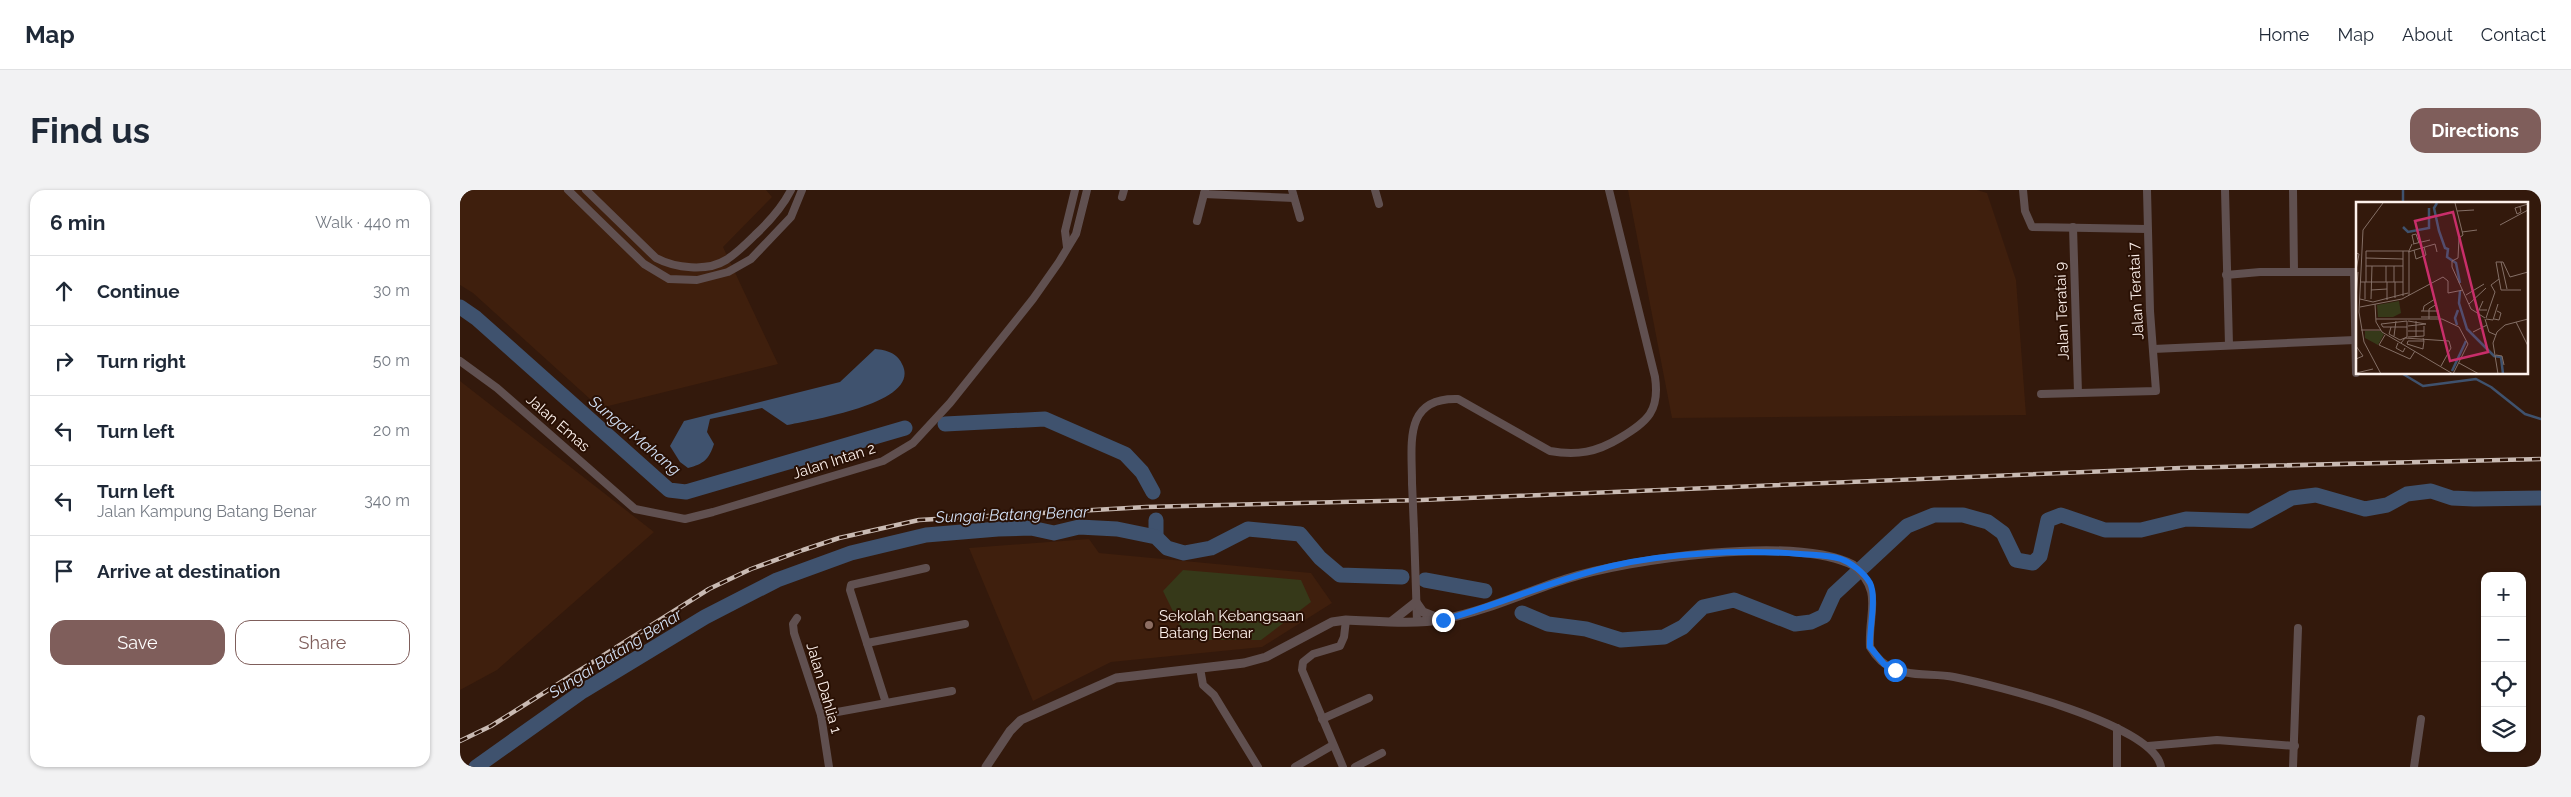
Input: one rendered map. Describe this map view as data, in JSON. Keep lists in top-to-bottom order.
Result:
{
  "streets": {
    "street": [
      "Jalan Teratai 7",
      "Jalan Teratai 9",
      "Jalan Emas",
      "Jalan Intan 2",
      "Jalan Dahlia 1"
    ]
  },
  "crossings": [
    ["Jalan Teratai 7", "Jalan Teratai 9"],
    ["Jalan Emas", "Jalan Intan 2"]
  ],
  "water": ["Sungai Mahang", "Sungai Batang Benar"],
  "places": ["Sekolah Kebangsaan Batang Benar"],
  "page": {
    "header": "Map",
    "nav": [
      "Home",
      "Map",
      "About",
      "Contact"
    ],
    "buttons": [
      "Directions",
      ["Save", "Share"]
    ],
    "title": "Find us",
    "heading": ["6 min", "Walk · 440 m"],
    "list": [
      ["Continue", "30 m"],
      ["Turn right", "50 m"],
      ["Turn left", "20 m"],
      ["Turn left", "Jalan Kampung Batang Benar", "340 m"],
      "Arrive at destination"
    ],
    "map_buttons": ["+", "−"]
  }
}
